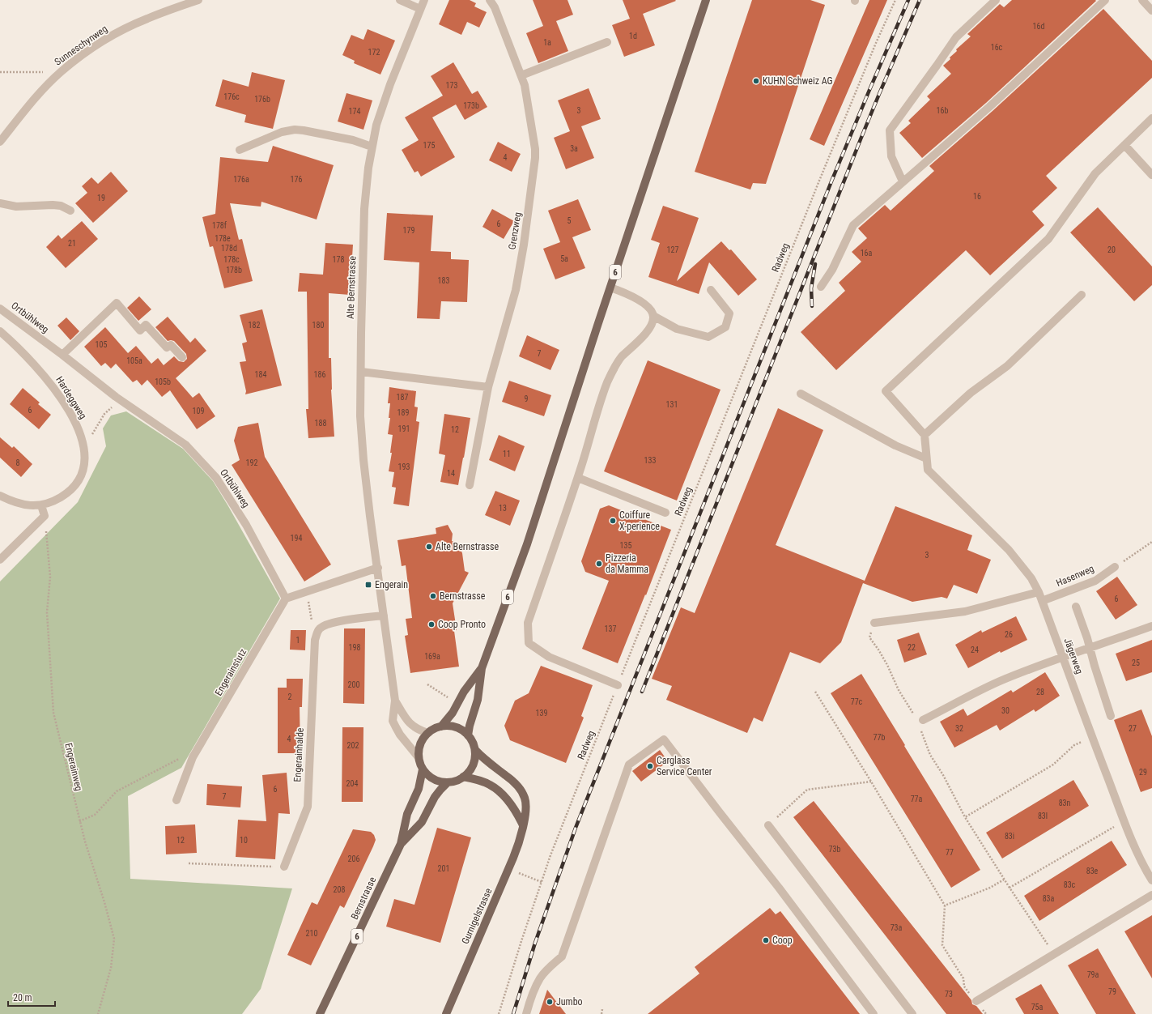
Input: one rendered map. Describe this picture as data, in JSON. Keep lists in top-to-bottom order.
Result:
{
  "streets": {
    "main road": ["6", "Bernstrasse", "Gurnigelstrasse"],
    "street": [
      "Sunneschynweg",
      "Grenzweg",
      "Alte Bernstrasse",
      "Ortbühlweg",
      "Hardeggweg",
      "Hasenweg",
      "Jägerweg",
      "Engerainstutz",
      "Engerainhalde"
    ],
    "path": ["Radweg", "Engerainweg"]
  },
  "crossings": [
    ["6", "Alte Bernstrasse"],
    ["6", "Bernstrasse"],
    ["6", "Gurnigelstrasse"],
    ["Alte Bernstrasse", "Engerainhalde"],
    ["Alte Bernstrasse", "Bernstrasse"],
    ["Alte Bernstrasse", "Gurnigelstrasse"],
    ["Ortbühlweg", "Engerainstutz"],
    ["Hasenweg", "Jägerweg"],
    ["Bernstrasse", "Gurnigelstrasse"]
  ],
  "places": {
    "other": [
      "KUHN Schweiz AG",
      "Coiffure X-perience",
      "Alte Bernstrasse",
      "Pizzeria da Mamma",
      "Bernstrasse",
      "Coop Pronto",
      "Carglass Service Center",
      "Coop",
      "Jumbo"
    ],
    "transit": ["Engerain"]
  },
  "house_numbers": [
    "16d",
    "1d",
    "1a",
    "16c",
    "172",
    "173",
    "176c",
    "176b",
    "173b",
    "3",
    "16b",
    "174",
    "175",
    "3a",
    "4",
    "176a",
    "176",
    "16",
    "19",
    "5",
    "6",
    "178f",
    "179",
    "178e",
    "21",
    "178d",
    "127",
    "20",
    "16a",
    "5a",
    "178c",
    "178",
    "178b",
    "183",
    "182",
    "180",
    "105",
    "7",
    "105a",
    "184",
    "186",
    "105b",
    "187",
    "9",
    "131",
    "6",
    "109",
    "189",
    "188",
    "191",
    "12",
    "11",
    "133",
    "8",
    "192",
    "193",
    "14",
    "13",
    "194",
    "135",
    "3",
    "6",
    "137",
    "26",
    "1",
    "198",
    "22",
    "24",
    "169a",
    "25",
    "200",
    "28",
    "2",
    "77c",
    "30",
    "139",
    "32",
    "27",
    "77b",
    "4",
    "202",
    "29",
    "204",
    "6",
    "7",
    "77a",
    "83n",
    "83l",
    "83i",
    "12",
    "10",
    "73b",
    "77",
    "206",
    "201",
    "83e",
    "83c",
    "208",
    "83a",
    "73a",
    "210",
    "79a",
    "79",
    "73",
    "75a"
  ],
  "scale_bar": "20 m"
}
